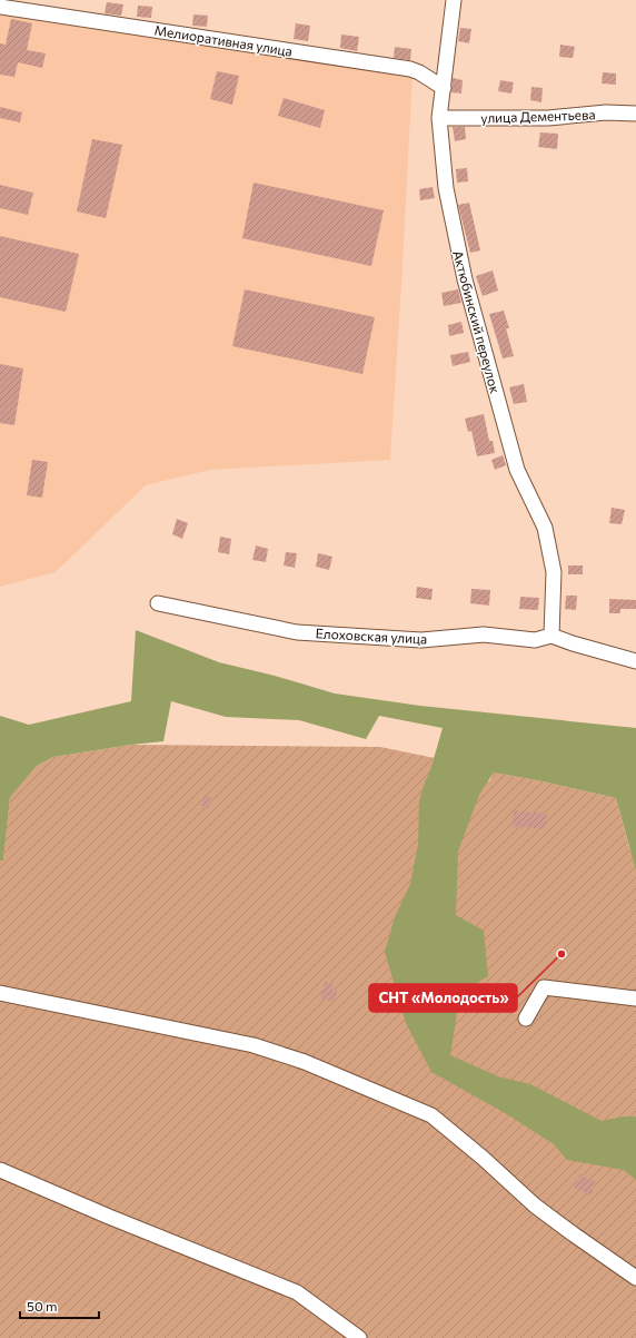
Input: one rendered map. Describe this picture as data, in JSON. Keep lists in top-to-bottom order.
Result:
{
  "streets": {
    "street": [
      "Мелиоративная улица",
      "улица Дементьева",
      "Актюбинский переулок",
      "Елоховская улица"
    ]
  },
  "crossings": [
    ["Мелиоративная улица", "Актюбинский переулок"],
    ["улица Дементьева", "Актюбинский переулок"],
    ["Актюбинский переулок", "Елоховская улица"]
  ],
  "places": ["СНТ «Молодость»"],
  "scale_bar": "50 m"
}
